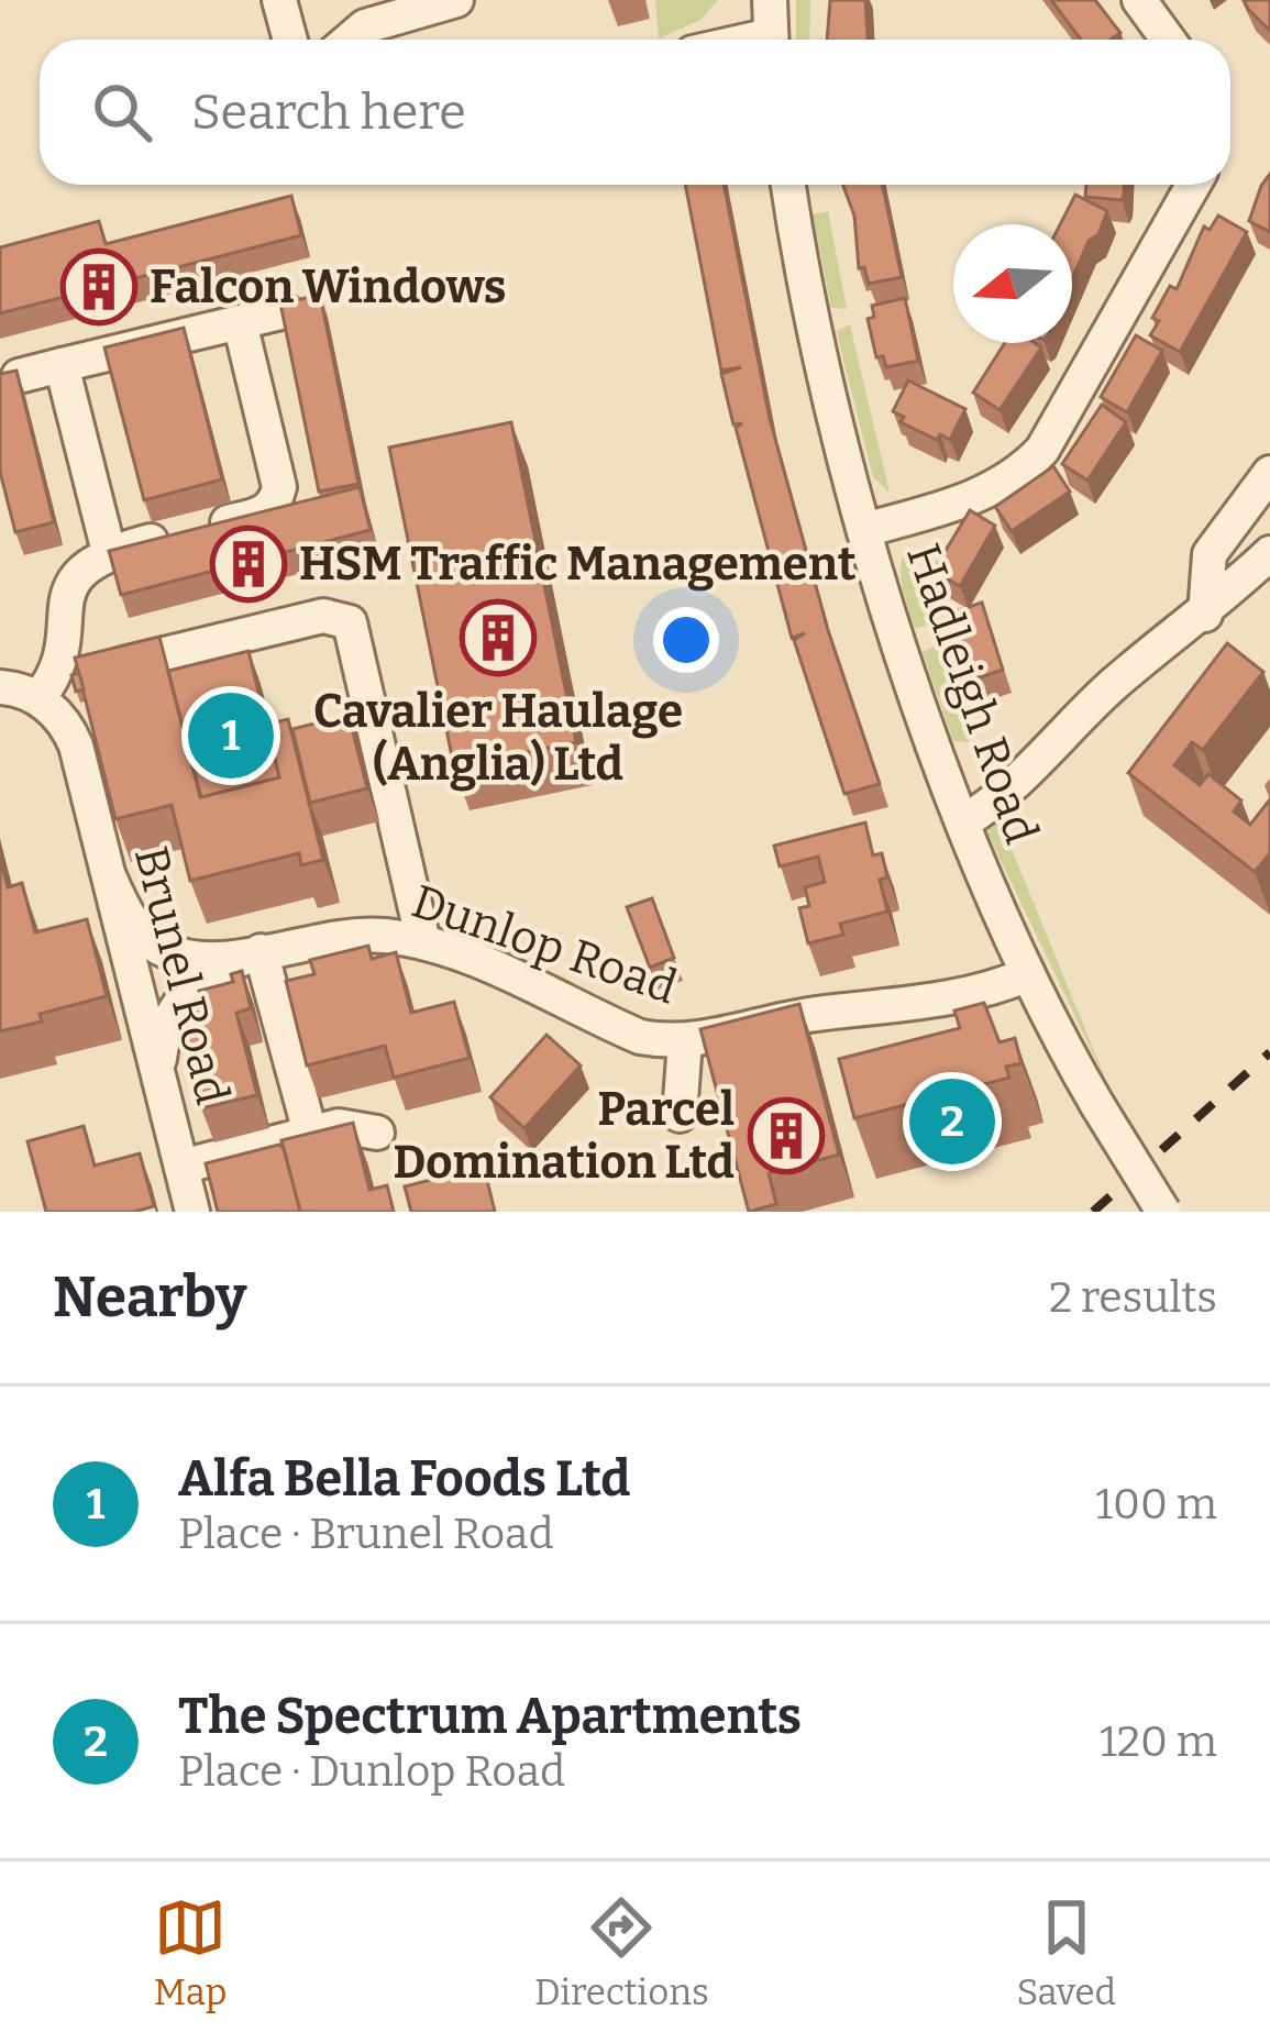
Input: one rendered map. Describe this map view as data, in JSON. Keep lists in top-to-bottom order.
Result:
{
  "streets": {
    "street": ["Hadleigh Road", "Dunlop Road", "Brunel Road"]
  },
  "crossings": [
    ["Hadleigh Road", "Dunlop Road"],
    ["Dunlop Road", "Brunel Road"]
  ],
  "places": {
    "building": [
      "Falcon Windows",
      "HSM Traffic Management",
      "Cavalier Haulage (Anglia) Ltd",
      "Parcel Domination Ltd"
    ]
  },
  "north": "left",
  "page": {
    "search": "Search here",
    "pins": ["1", "2"],
    "heading": ["Nearby", "2 results"],
    "list": [
      {
        "mark": "1",
        "name": "Alfa Bella Foods Ltd",
        "note": "Place · Brunel Road",
        "value": "100 m"
      },
      {
        "mark": "2",
        "name": "The Spectrum Apartments",
        "note": "Place · Dunlop Road",
        "value": "120 m"
      }
    ],
    "nav": ["Map", "Directions", "Saved"]
  }
}
